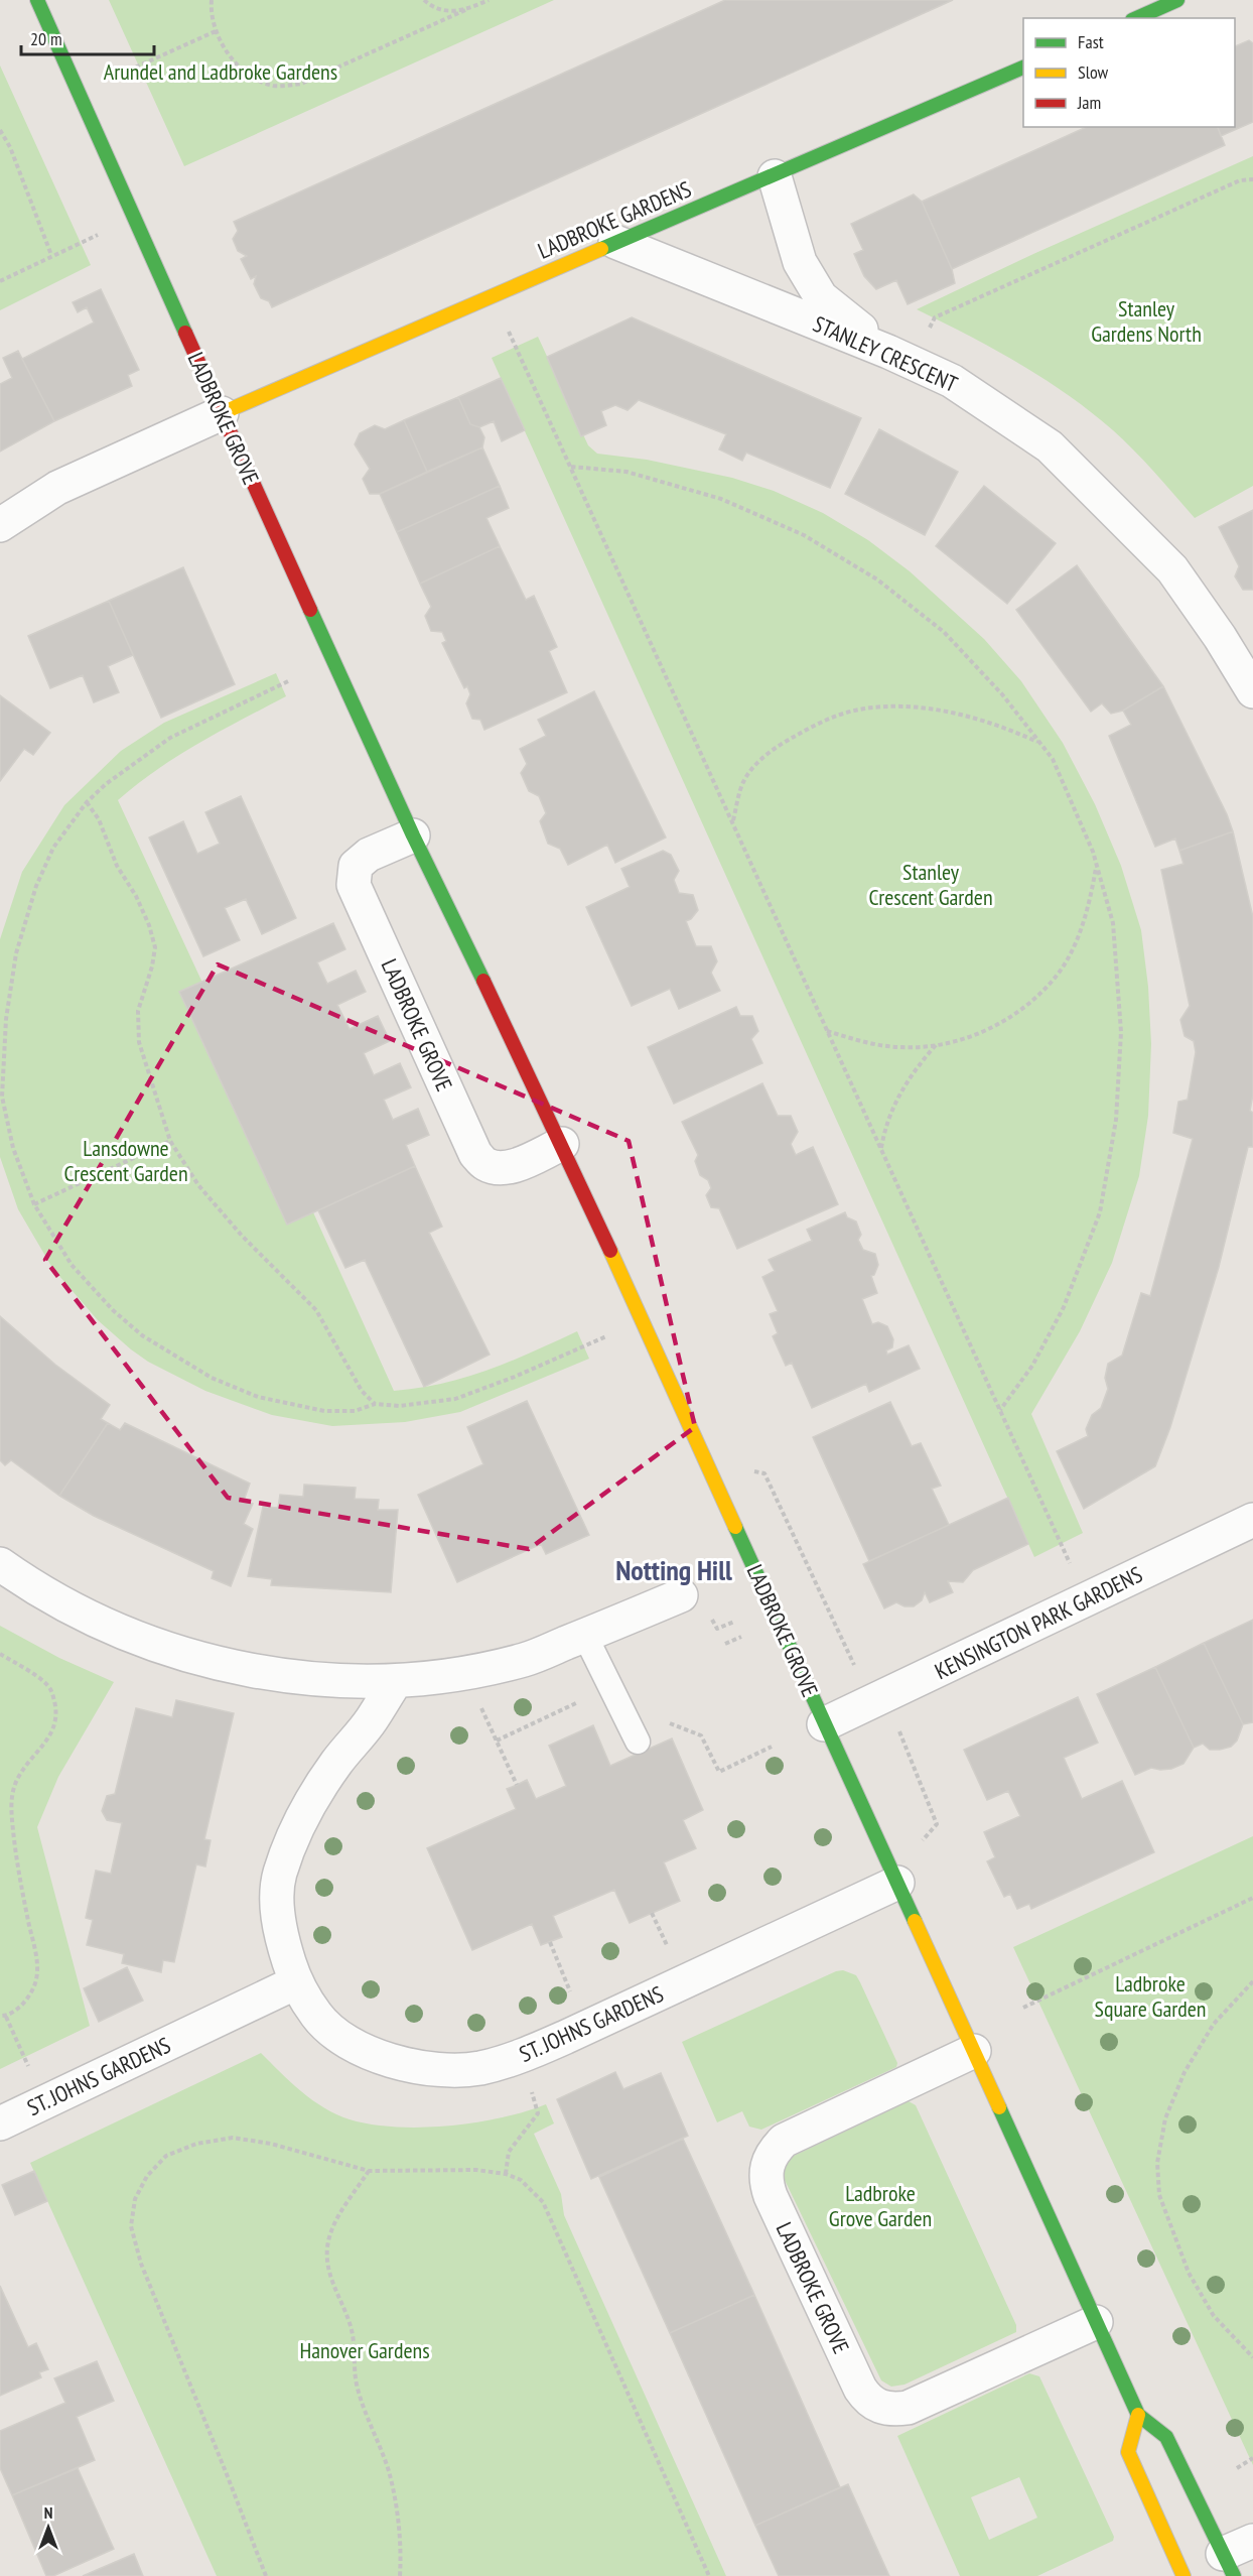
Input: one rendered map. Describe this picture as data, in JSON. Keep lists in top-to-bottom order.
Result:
{
  "streets": {
    "main road": ["LADBROKE GARDENS", "LADBROKE GROVE"],
    "street": ["STANLEY CRESCENT", "KENSINGTON PARK GARDENS", "ST. JOHNS GARDENS"]
  },
  "crossings": [
    ["LADBROKE GARDENS", "STANLEY CRESCENT"],
    ["LADBROKE GARDENS", "LADBROKE GROVE"],
    ["LADBROKE GROVE", "KENSINGTON PARK GARDENS"],
    ["LADBROKE GROVE", "ST. JOHNS GARDENS"]
  ],
  "districts": ["Notting Hill"],
  "parks": [
    "Arundel and Ladbroke Gardens",
    "Stanley Gardens North",
    "Stanley Crescent Garden",
    "Lansdowne Crescent Garden",
    "Ladbroke Square Garden",
    "Ladbroke Grove Garden",
    "Hanover Gardens"
  ],
  "legend": ["Fast", "Slow", "Jam"],
  "scale_bar": "20 m",
  "north": "top"
}
